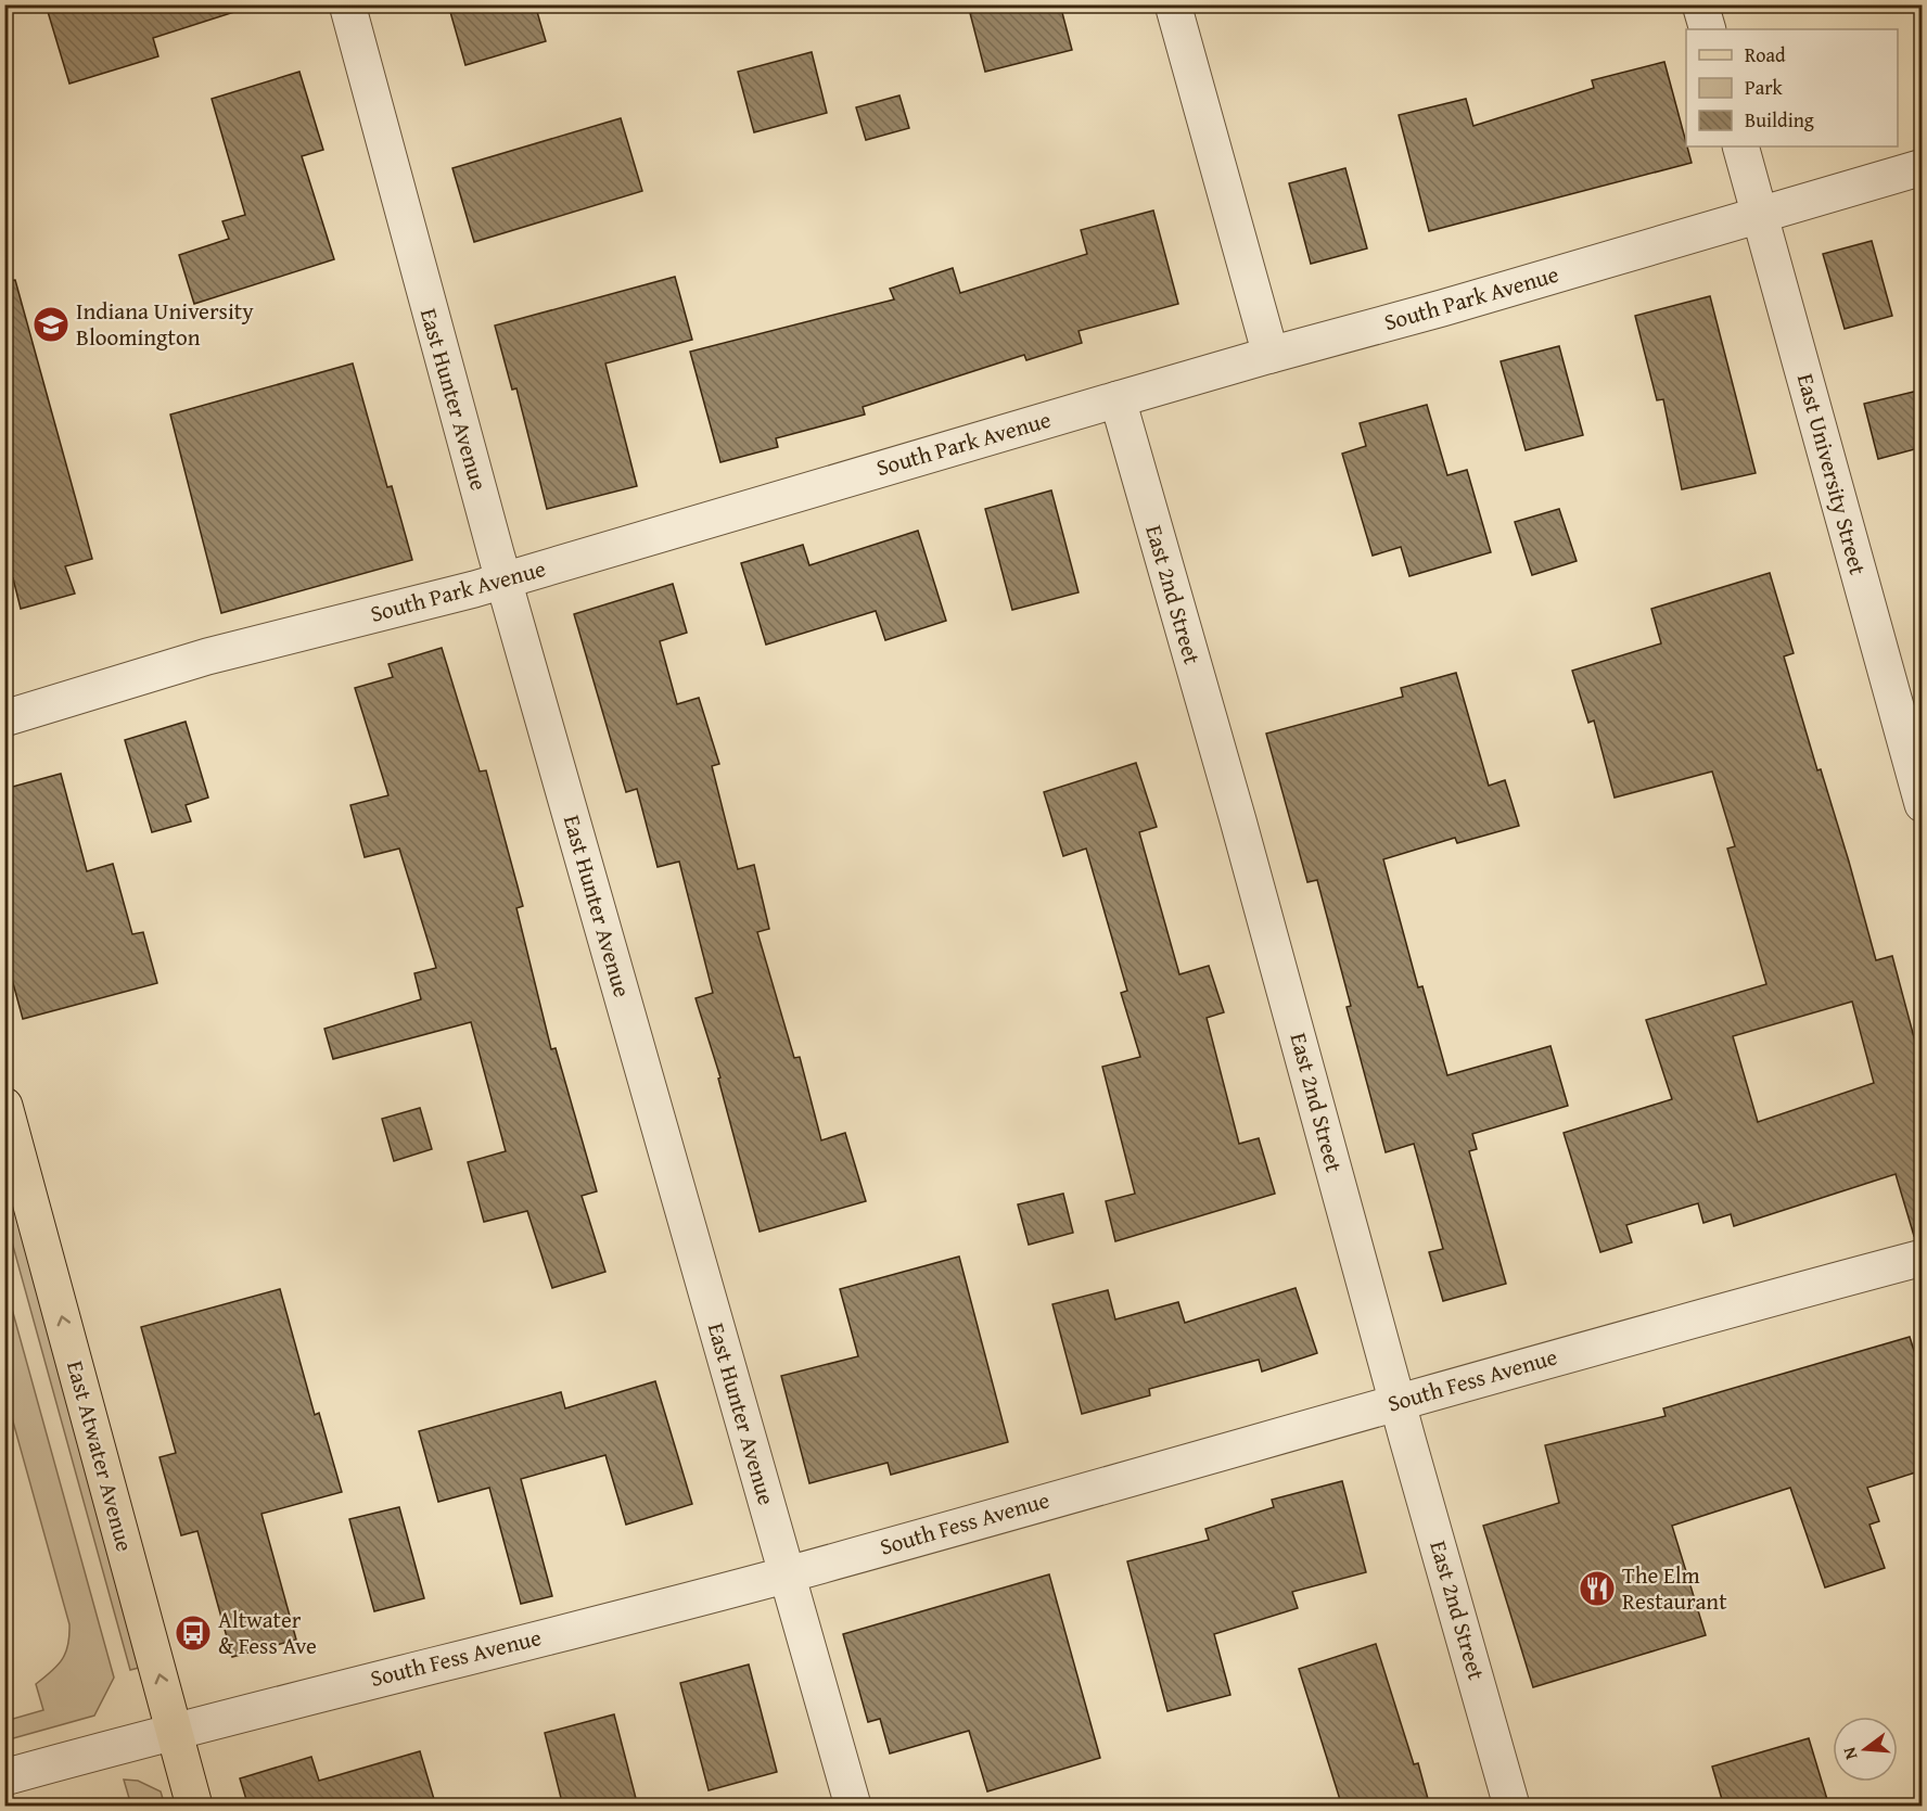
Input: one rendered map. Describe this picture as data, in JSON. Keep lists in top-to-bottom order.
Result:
{
  "streets": {
    "main road": ["East Atwater Avenue"],
    "street": [
      "South Park Avenue",
      "East Hunter Avenue",
      "East University Street",
      "East 2nd Street",
      "South Fess Avenue"
    ]
  },
  "crossings": [
    ["South Park Avenue", "East Hunter Avenue"],
    ["South Park Avenue", "East University Street"],
    ["South Park Avenue", "East 2nd Street"],
    ["East Hunter Avenue", "South Fess Avenue"],
    ["East 2nd Street", "South Fess Avenue"],
    ["South Fess Avenue", "East Atwater Avenue"]
  ],
  "one_way": ["East Atwater Avenue"],
  "places": {
    "school or university": ["Indiana University Bloomington"],
    "restaurant": ["The Elm Restaurant"],
    "bus stop": ["Altwater & Fess Ave"]
  },
  "legend": ["Road", "Park", "Building"],
  "north": "left"
}
